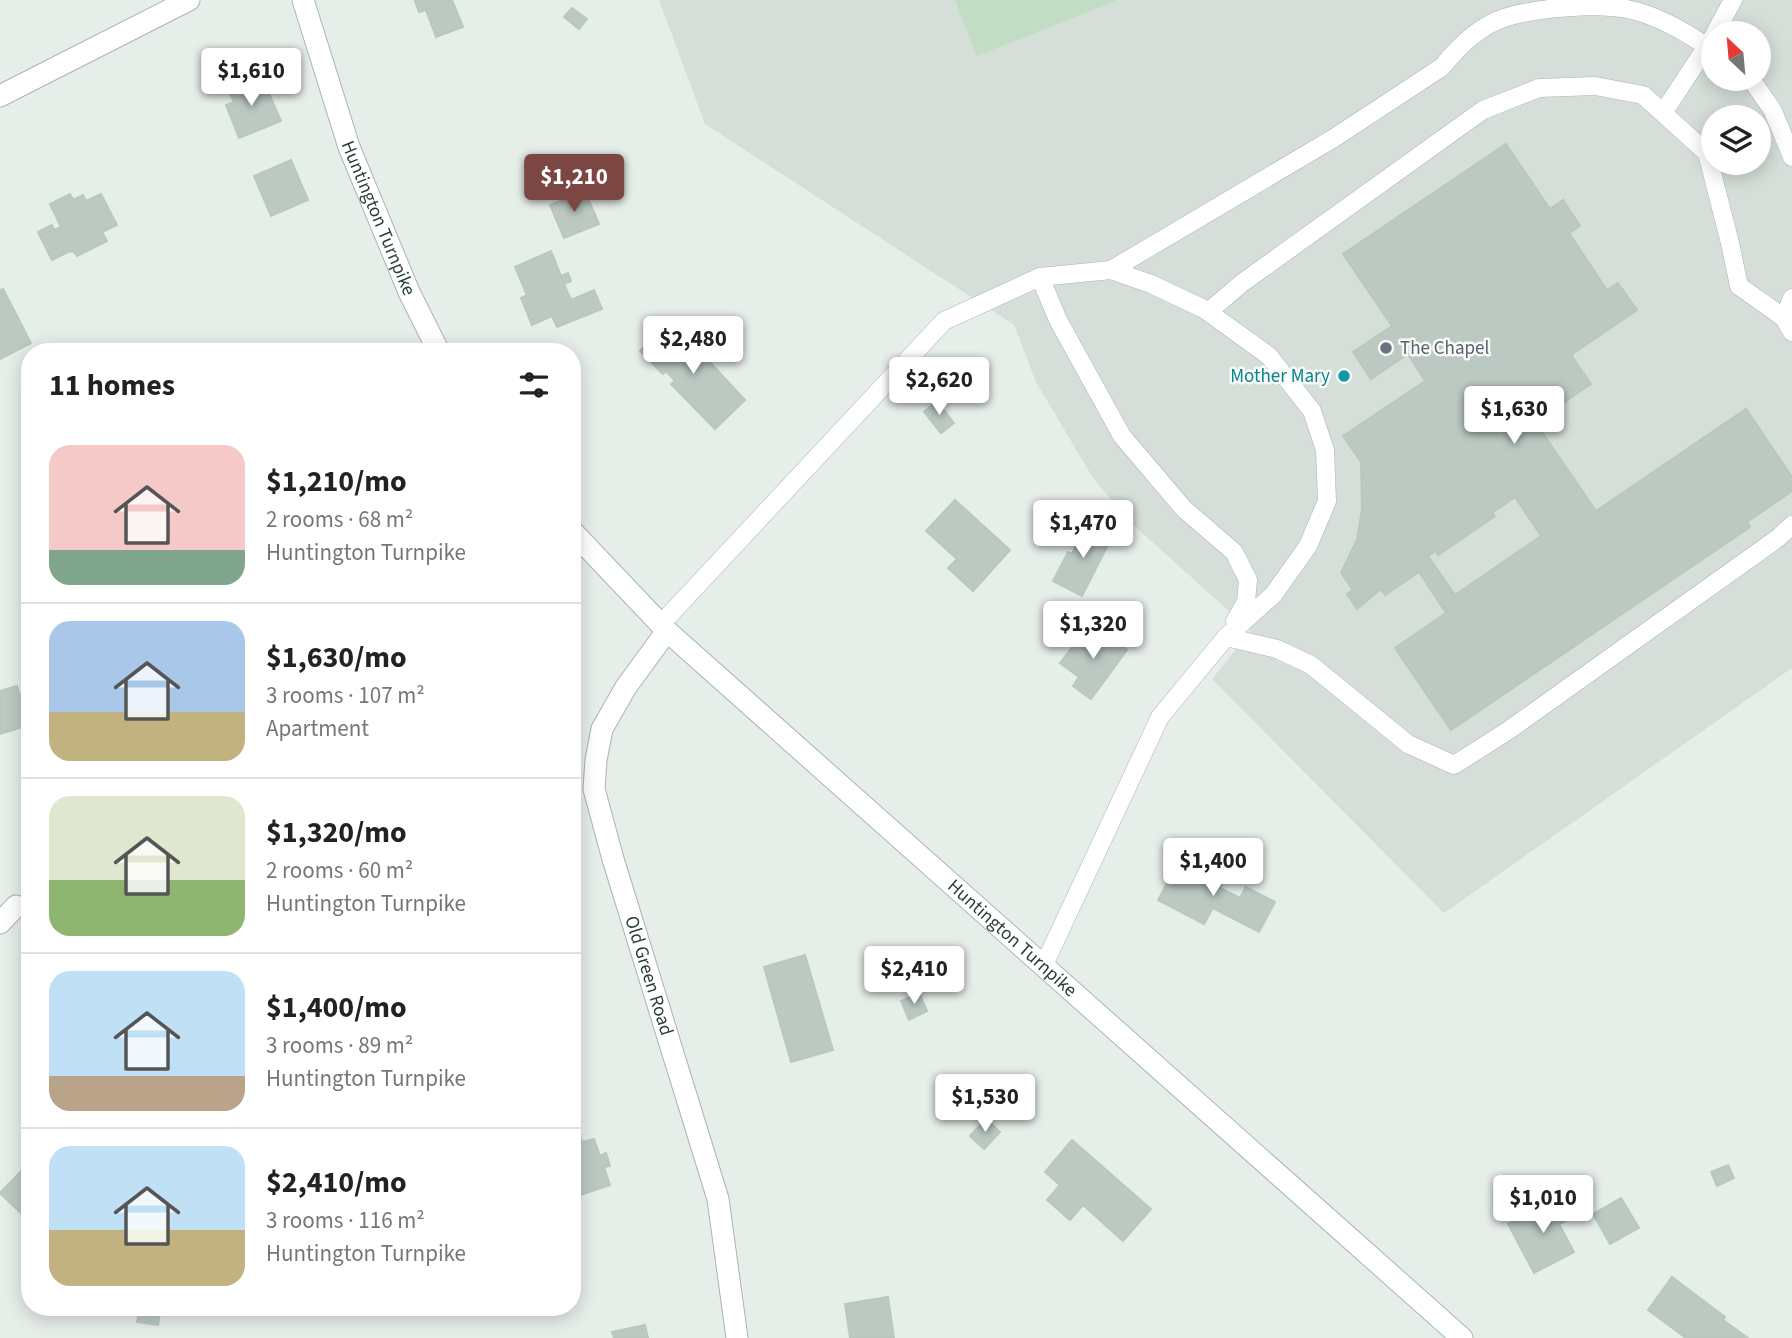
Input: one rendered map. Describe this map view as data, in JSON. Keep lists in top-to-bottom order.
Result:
{
  "streets": {
    "main road": ["Huntington Turnpike", "Old Green Road"]
  },
  "crossings": [
    ["Huntington Turnpike", "Old Green Road"]
  ],
  "places": ["The Chapel", "Mother Mary"],
  "north": "top left",
  "page": {
    "price": [
      "$1,610",
      "$1,210",
      "$2,480",
      "$2,620",
      "$1,630",
      "$1,470",
      "$1,320",
      "$1,400",
      "$2,410",
      "$1,530",
      "$1,010"
    ],
    "heading": "11 homes",
    "list": [
      {
        "name": "$1,210/mo",
        "note": "2 rooms · 68 m² · Huntington Turnpike"
      },
      {
        "name": "$1,630/mo",
        "note": "3 rooms · 107 m² · Apartment"
      },
      {
        "name": "$1,320/mo",
        "note": "2 rooms · 60 m² · Huntington Turnpike"
      },
      {
        "name": "$1,400/mo",
        "note": "3 rooms · 89 m² · Huntington Turnpike"
      },
      {
        "name": "$2,410/mo",
        "note": "3 rooms · 116 m² · Huntington Turnpike"
      }
    ]
  }
}
